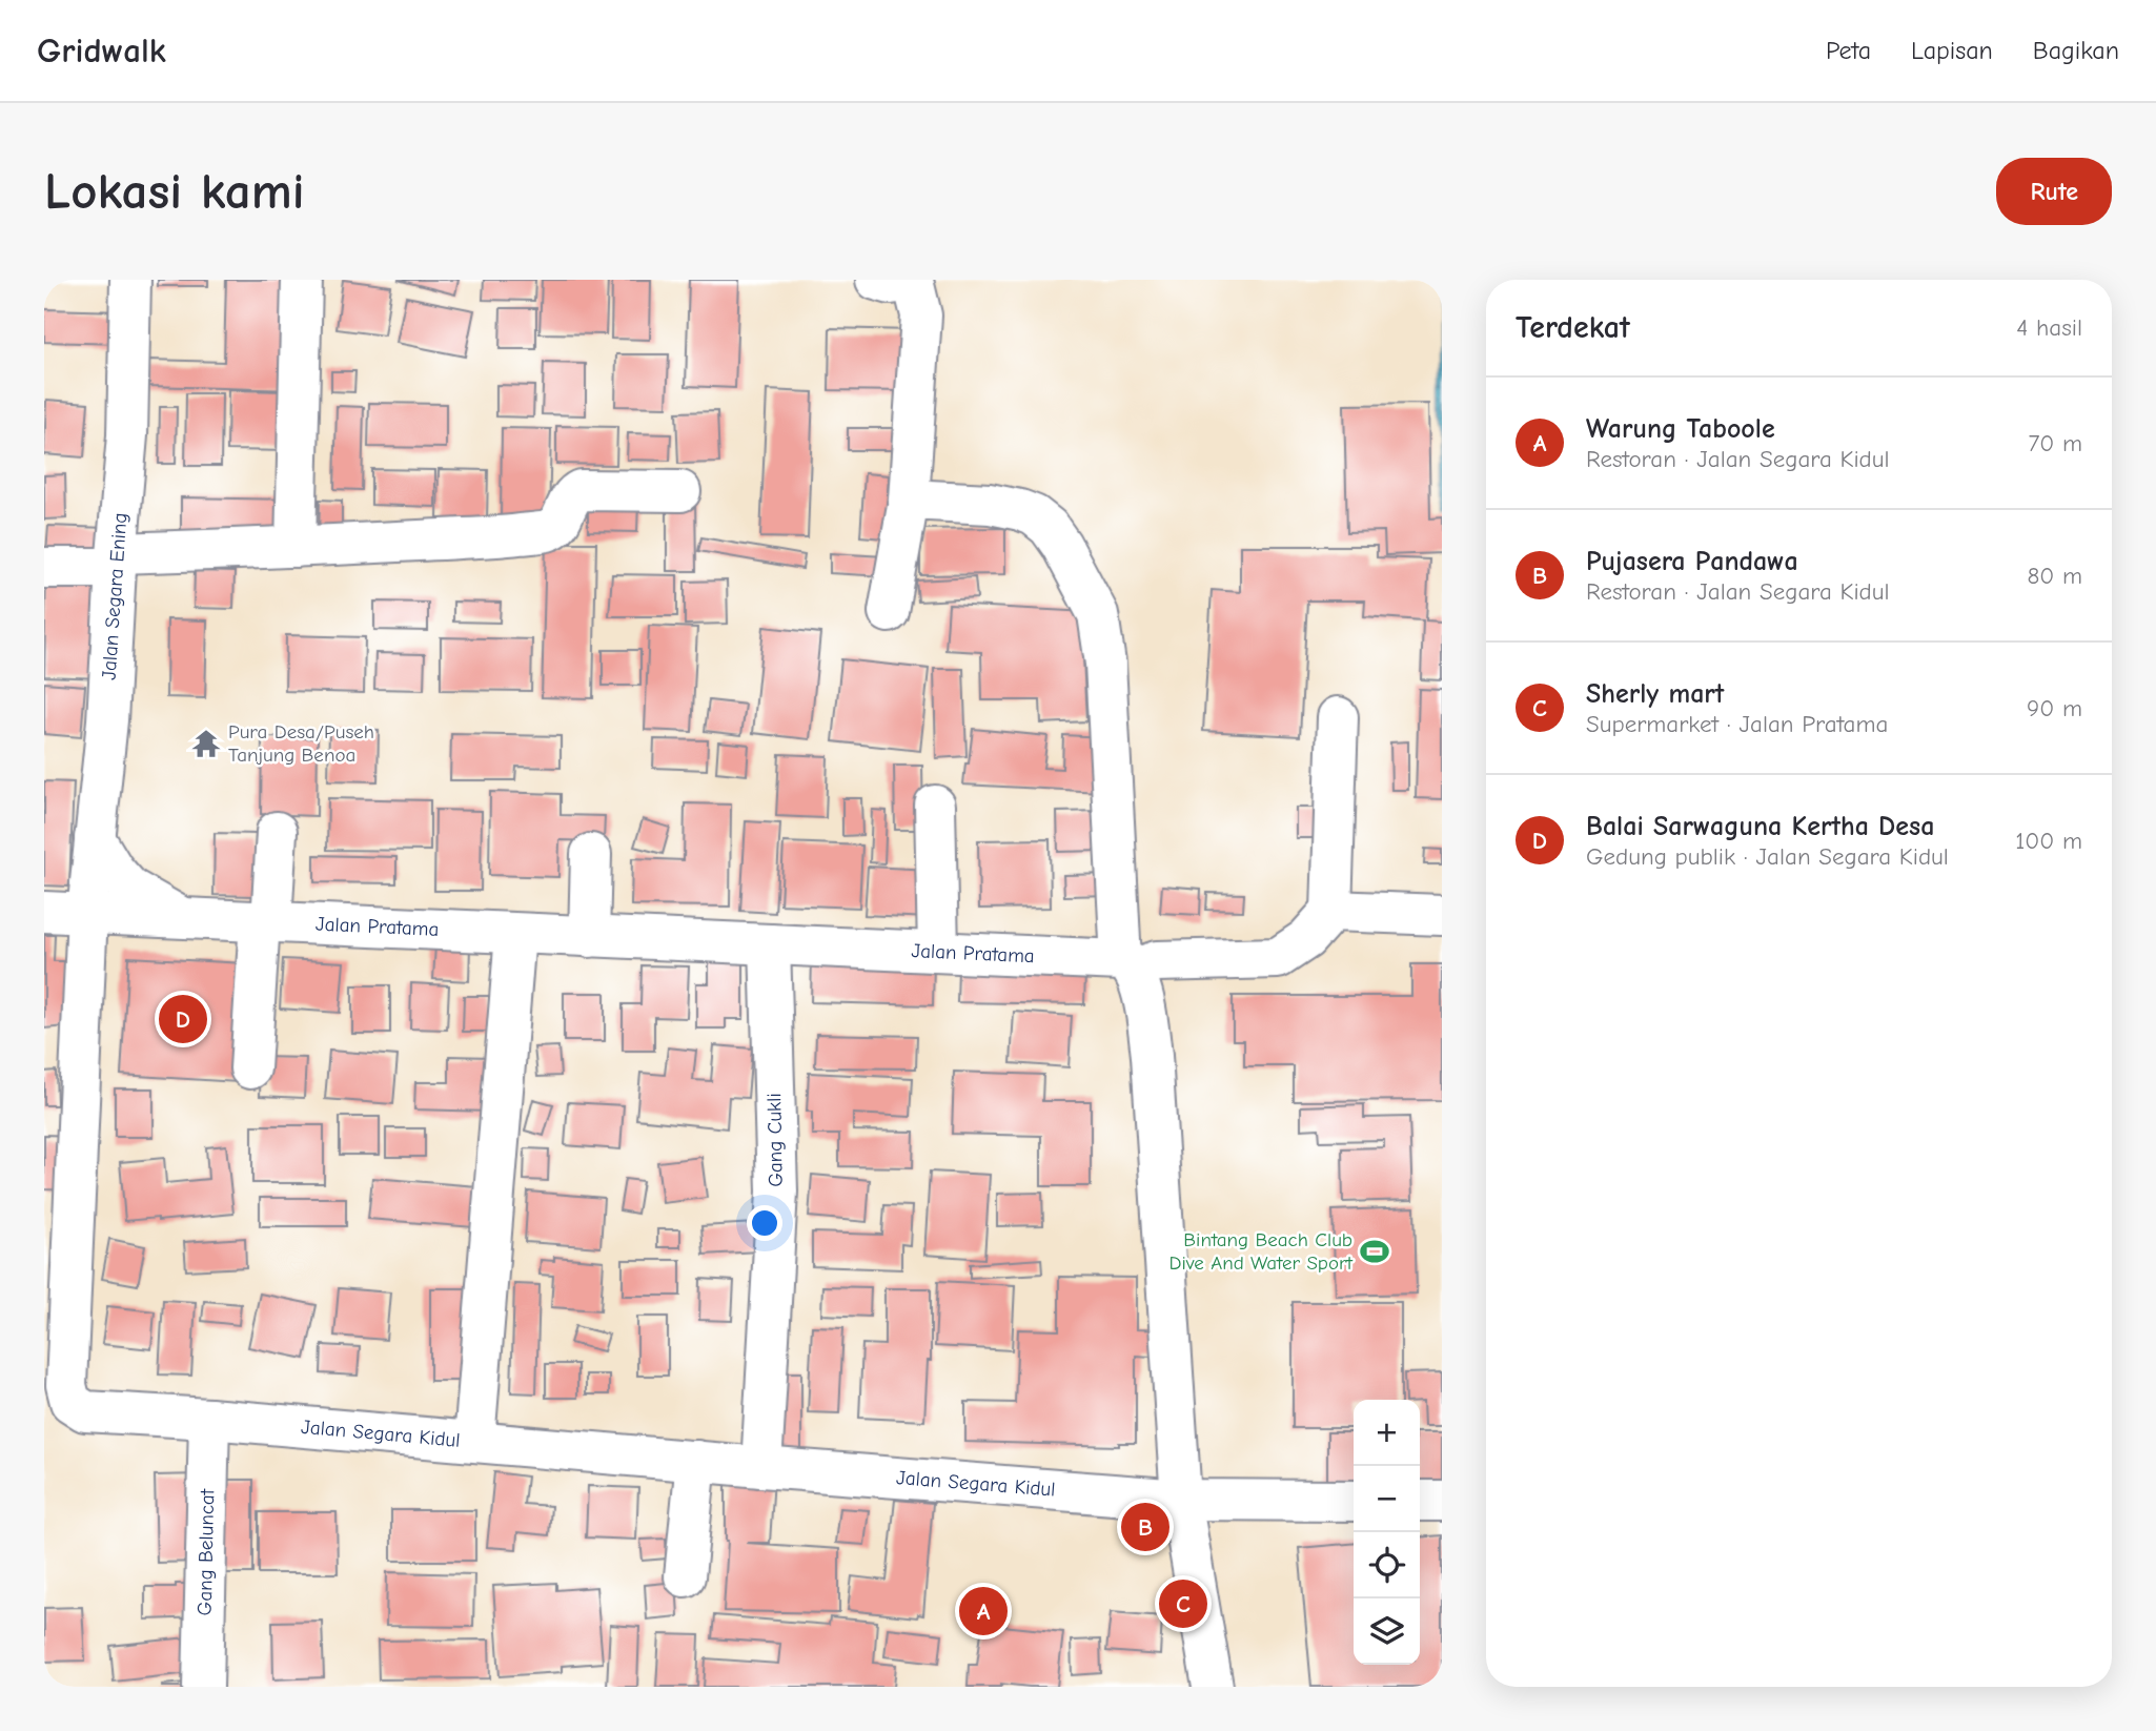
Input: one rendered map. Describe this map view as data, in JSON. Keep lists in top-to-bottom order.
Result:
{
  "streets": {
    "street": [
      "Jalan Segara Ening",
      "Jalan Pratama",
      "Gang Cukli",
      "Jalan Segara Kidul",
      "Gang Beluncat"
    ]
  },
  "crossings": [
    ["Jalan Segara Ening", "Jalan Pratama"],
    ["Jalan Segara Ening", "Jalan Segara Kidul"],
    ["Jalan Pratama", "Gang Cukli"],
    ["Jalan Pratama", "Jalan Segara Kidul"],
    ["Gang Cukli", "Jalan Segara Kidul"],
    ["Jalan Segara Kidul", "Gang Beluncat"]
  ],
  "places": {
    "temple": ["Pura Desa/Puseh Tanjung Benoa"],
    "sports": ["Bintang Beach Club Dive And Water Sport"]
  },
  "page": {
    "header": "Gridwalk",
    "nav": ["Peta", "Lapisan", "Bagikan"],
    "buttons": "Rute",
    "title": "Lokasi kami",
    "heading": ["Terdekat", "4 hasil"],
    "list": [
      {
        "mark": "A",
        "name": "Warung Taboole",
        "note": "Restoran · Jalan Segara Kidul",
        "value": "70 m"
      },
      {
        "mark": "B",
        "name": "Pujasera Pandawa",
        "note": "Restoran · Jalan Segara Kidul",
        "value": "80 m"
      },
      {
        "mark": "C",
        "name": "Sherly mart",
        "note": "Supermarket · Jalan Pratama",
        "value": "90 m"
      },
      {
        "mark": "D",
        "name": "Balai Sarwaguna Kertha Desa",
        "note": "Gedung publik · Jalan Segara Kidul",
        "value": "100 m"
      }
    ],
    "pins": [
      "D",
      "B",
      "C",
      "A"
    ],
    "map_buttons": ["+", "−"]
  }
}
